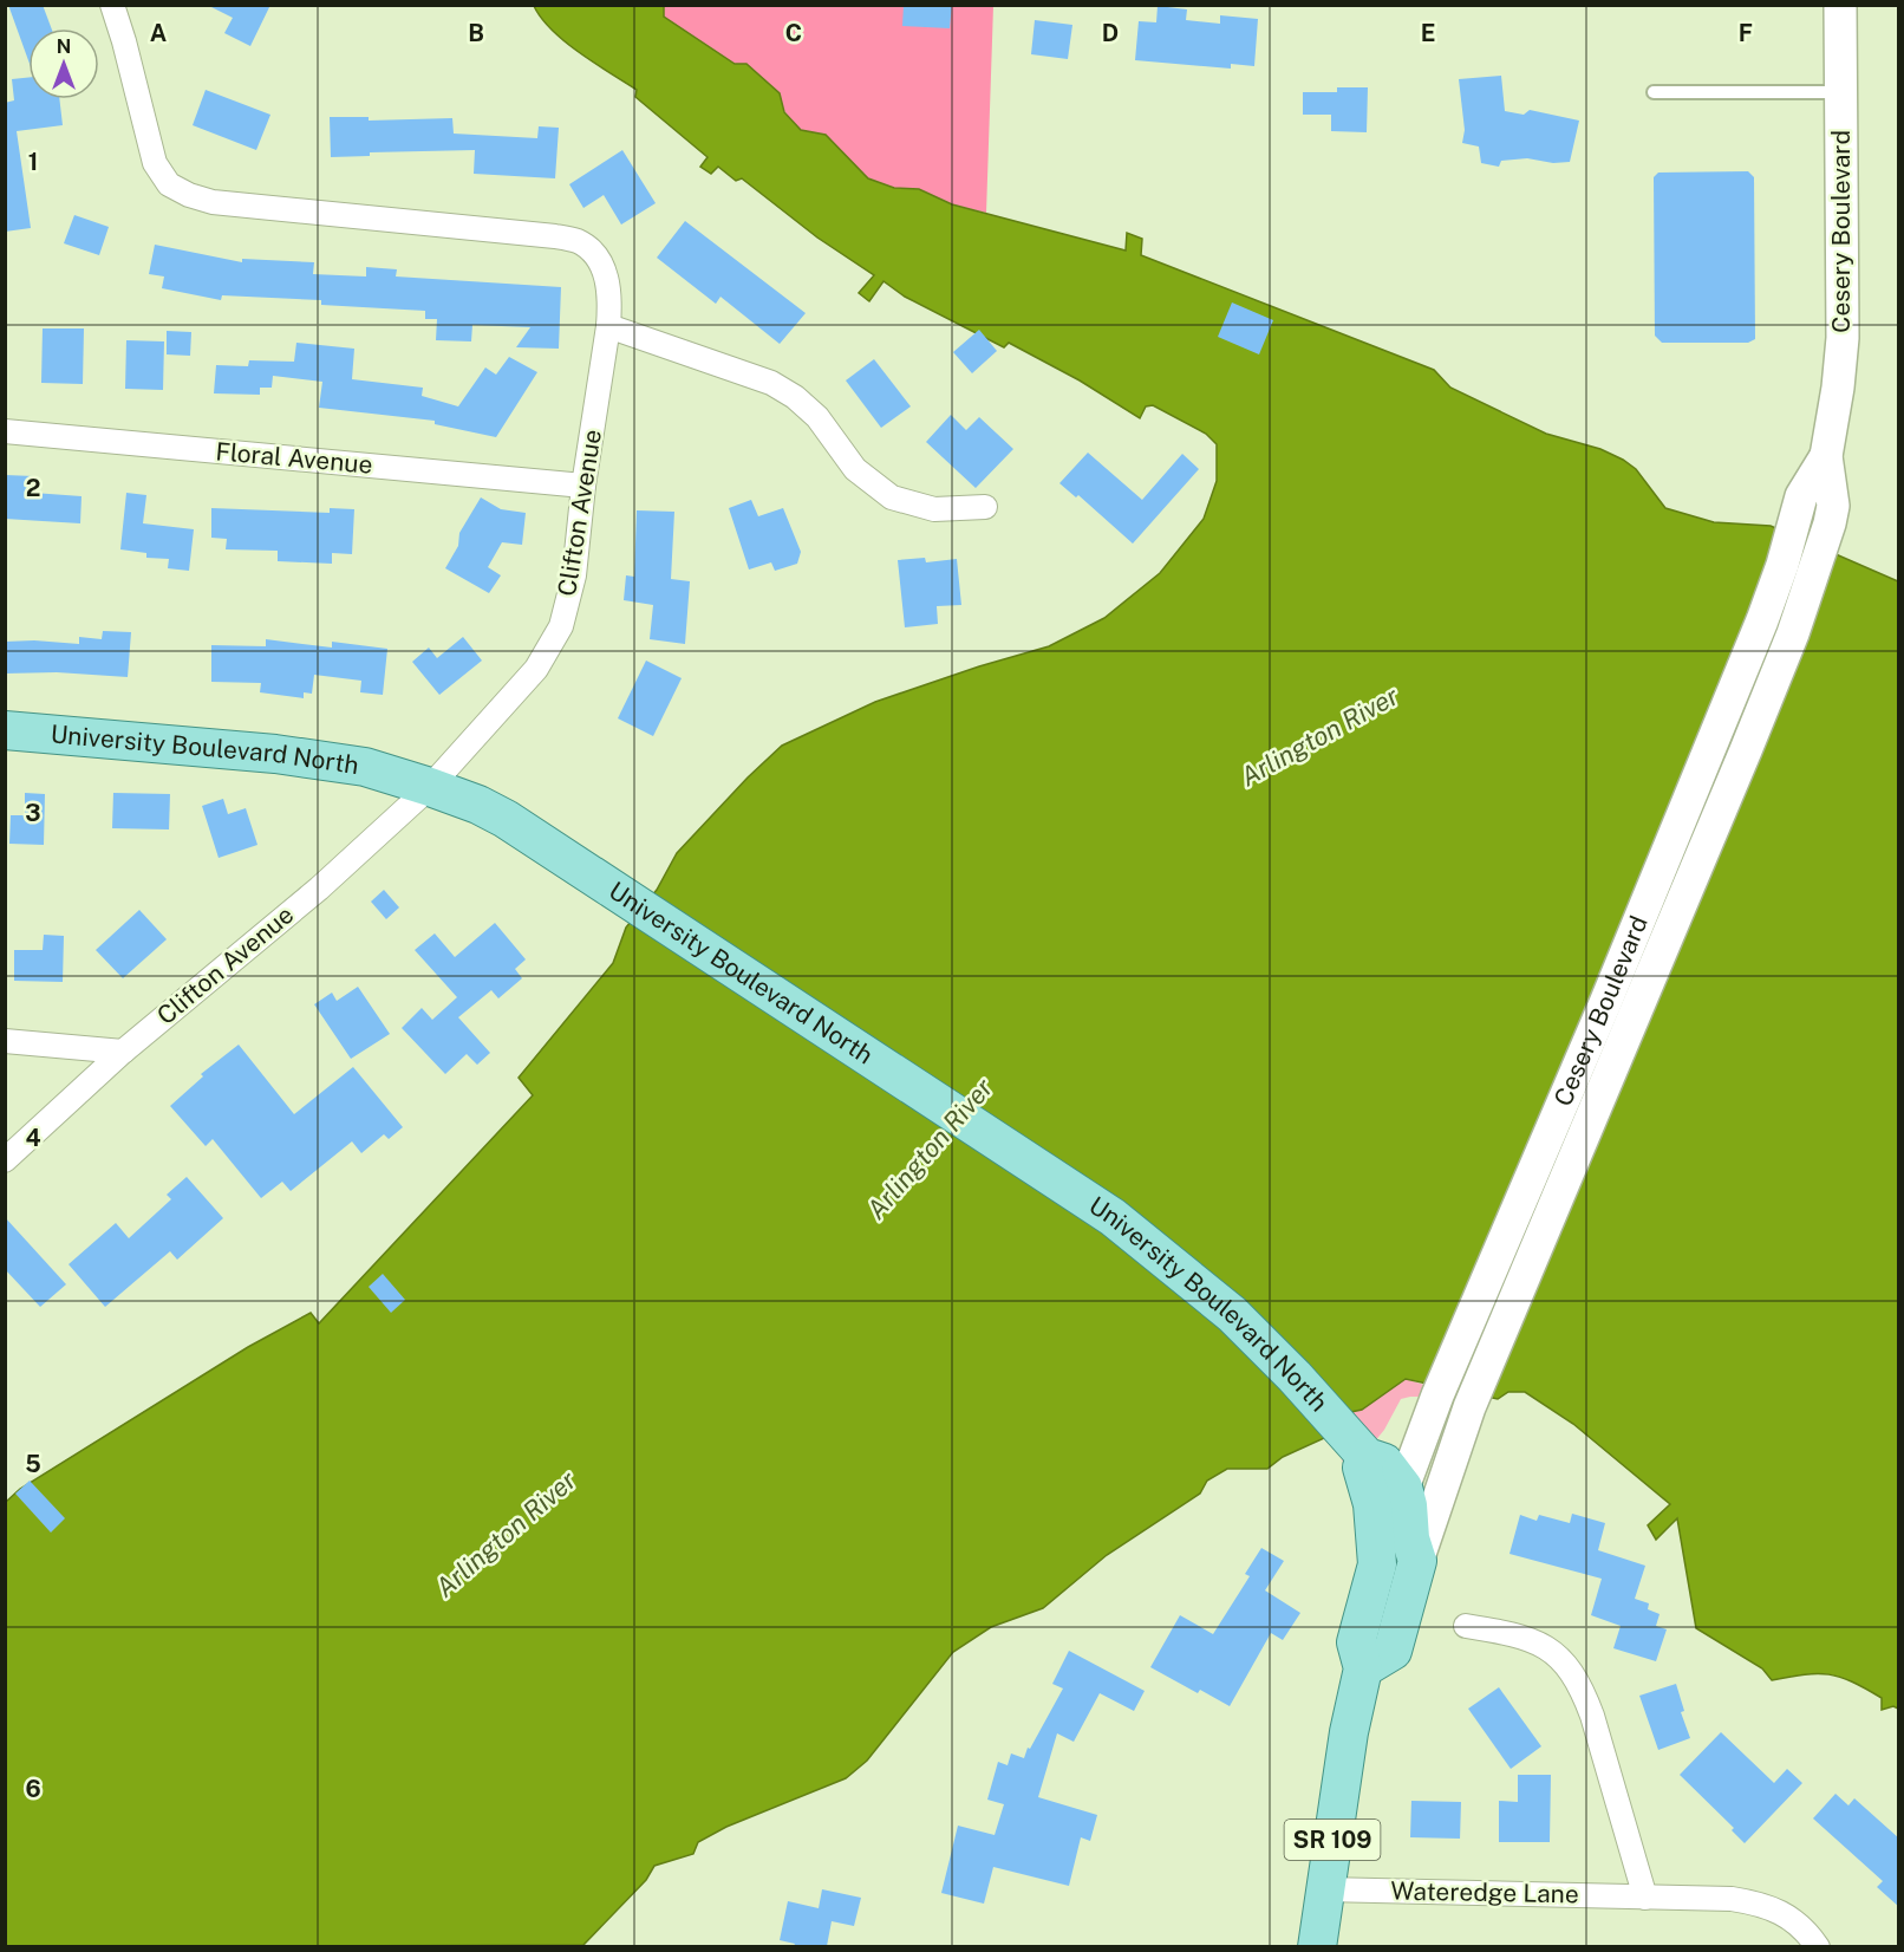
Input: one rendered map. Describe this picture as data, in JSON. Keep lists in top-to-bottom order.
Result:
{
  "streets": {
    "main road": ["Cesery Boulevard", "University Boulevard North", "SR 109"],
    "street": ["Floral Avenue", "Clifton Avenue", "Wateredge Lane"]
  },
  "crossings": [
    ["Cesery Boulevard", "University Boulevard North"],
    ["Cesery Boulevard", "SR 109"],
    ["Floral Avenue", "Clifton Avenue"],
    ["Clifton Avenue", "University Boulevard North"],
    ["SR 109", "Wateredge Lane"]
  ],
  "water": ["Arlington River"],
  "north": "top",
  "grid": {
    "columns": [
      "A",
      "B",
      "C",
      "D",
      "E",
      "F"
    ],
    "rows": [
      "1",
      "2",
      "3",
      "4",
      "5",
      "6"
    ]
  }
}
